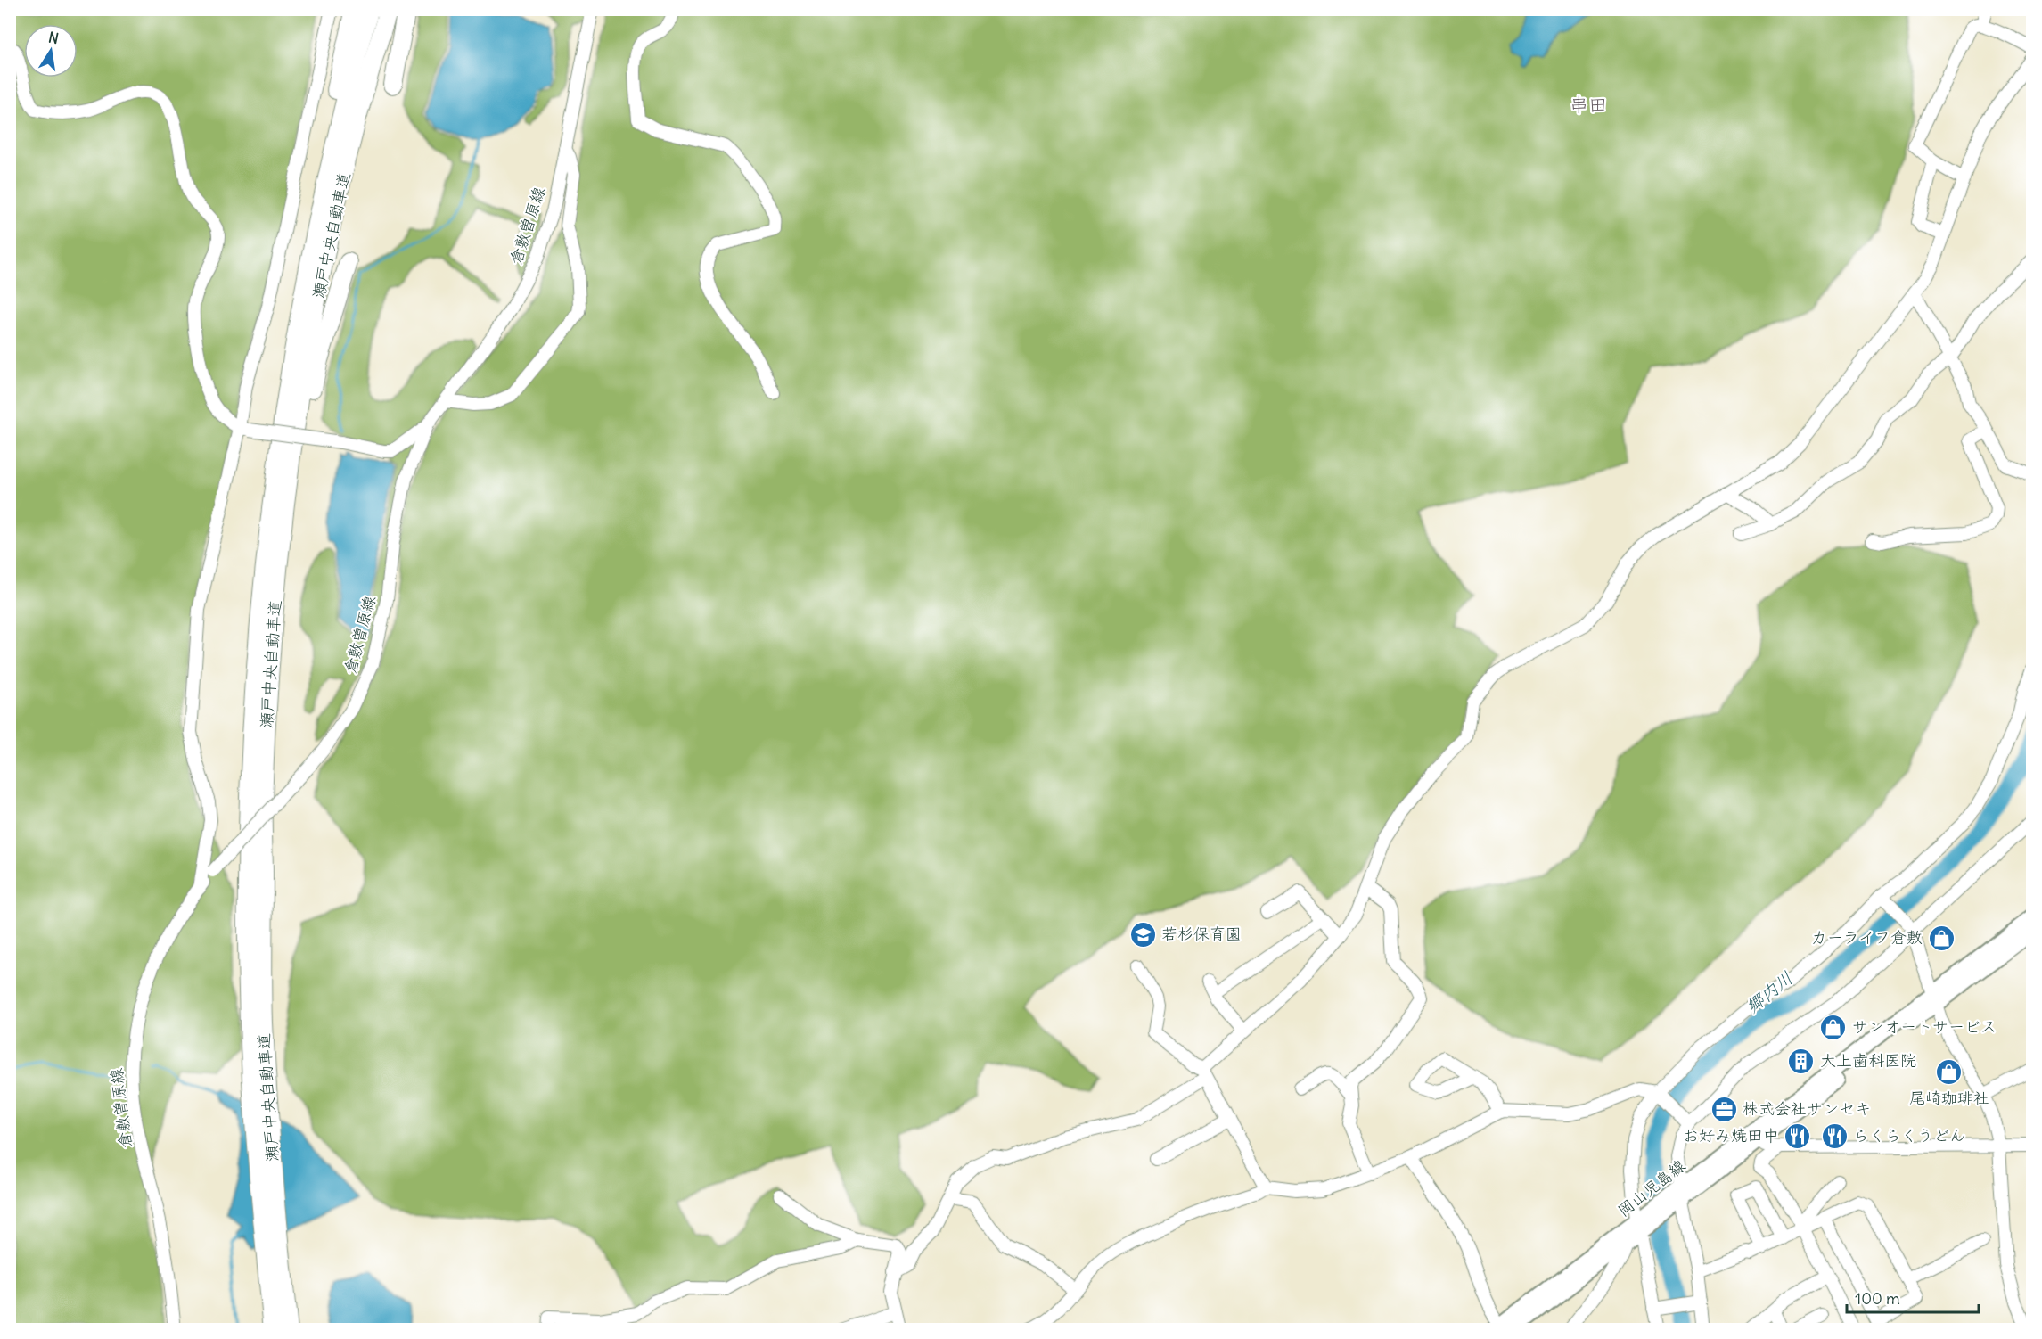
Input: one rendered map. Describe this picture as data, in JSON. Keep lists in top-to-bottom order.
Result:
{
  "streets": {
    "highway": ["瀬戸中央自動車道"],
    "main road": ["岡山児島線"],
    "street": ["倉敷曽原線"]
  },
  "districts": ["串田"],
  "water": ["郷内川"],
  "places": {
    "school or university": ["若杉保育園"],
    "shop": ["カーライフ倉敷", "サンオートサービス", "尾崎珈琲社"],
    "building": ["大上歯科医院"],
    "office": ["株式会社サンセキ"],
    "restaurant": ["お好み焼田中", "らくらくうどん"]
  },
  "scale_bar": "100 m",
  "north": "top"
}
